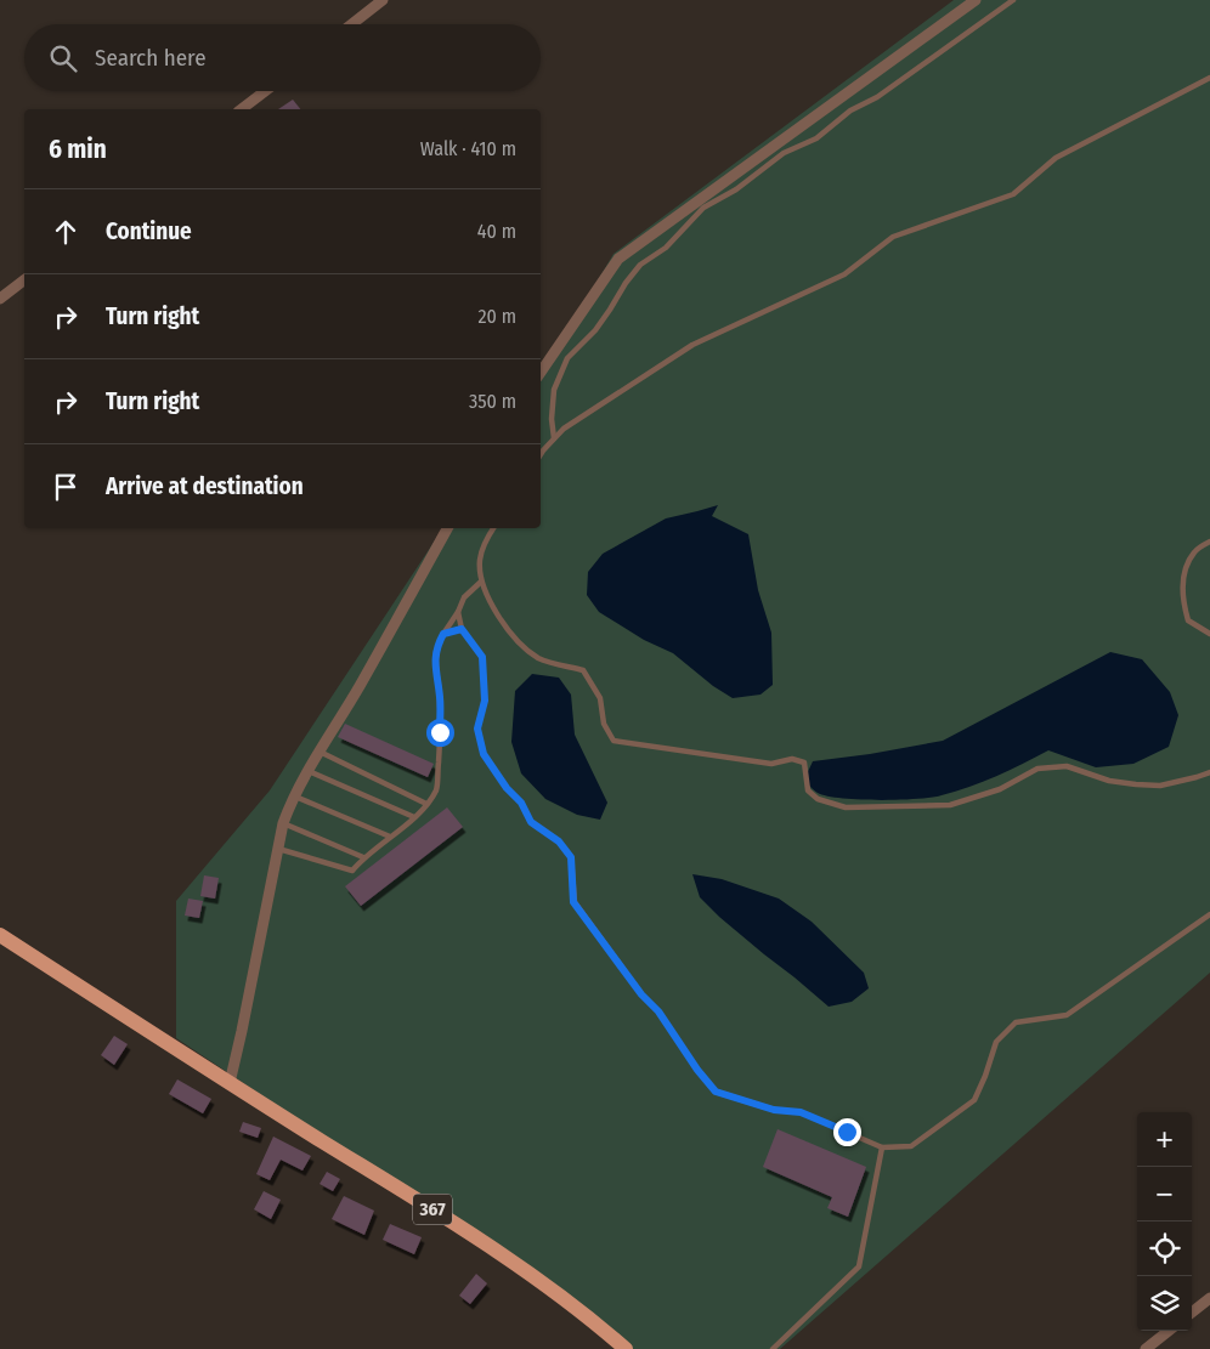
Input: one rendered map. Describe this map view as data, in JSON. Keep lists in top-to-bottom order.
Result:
{
  "streets": {
    "main road": ["367"]
  },
  "page": {
    "search": "Search here",
    "heading": ["6 min", "Walk · 410 m"],
    "list": [
      ["Continue", "40 m"],
      ["Turn right", "20 m"],
      ["Turn right", "350 m"],
      "Arrive at destination"
    ],
    "map_buttons": ["+", "−"]
  }
}
